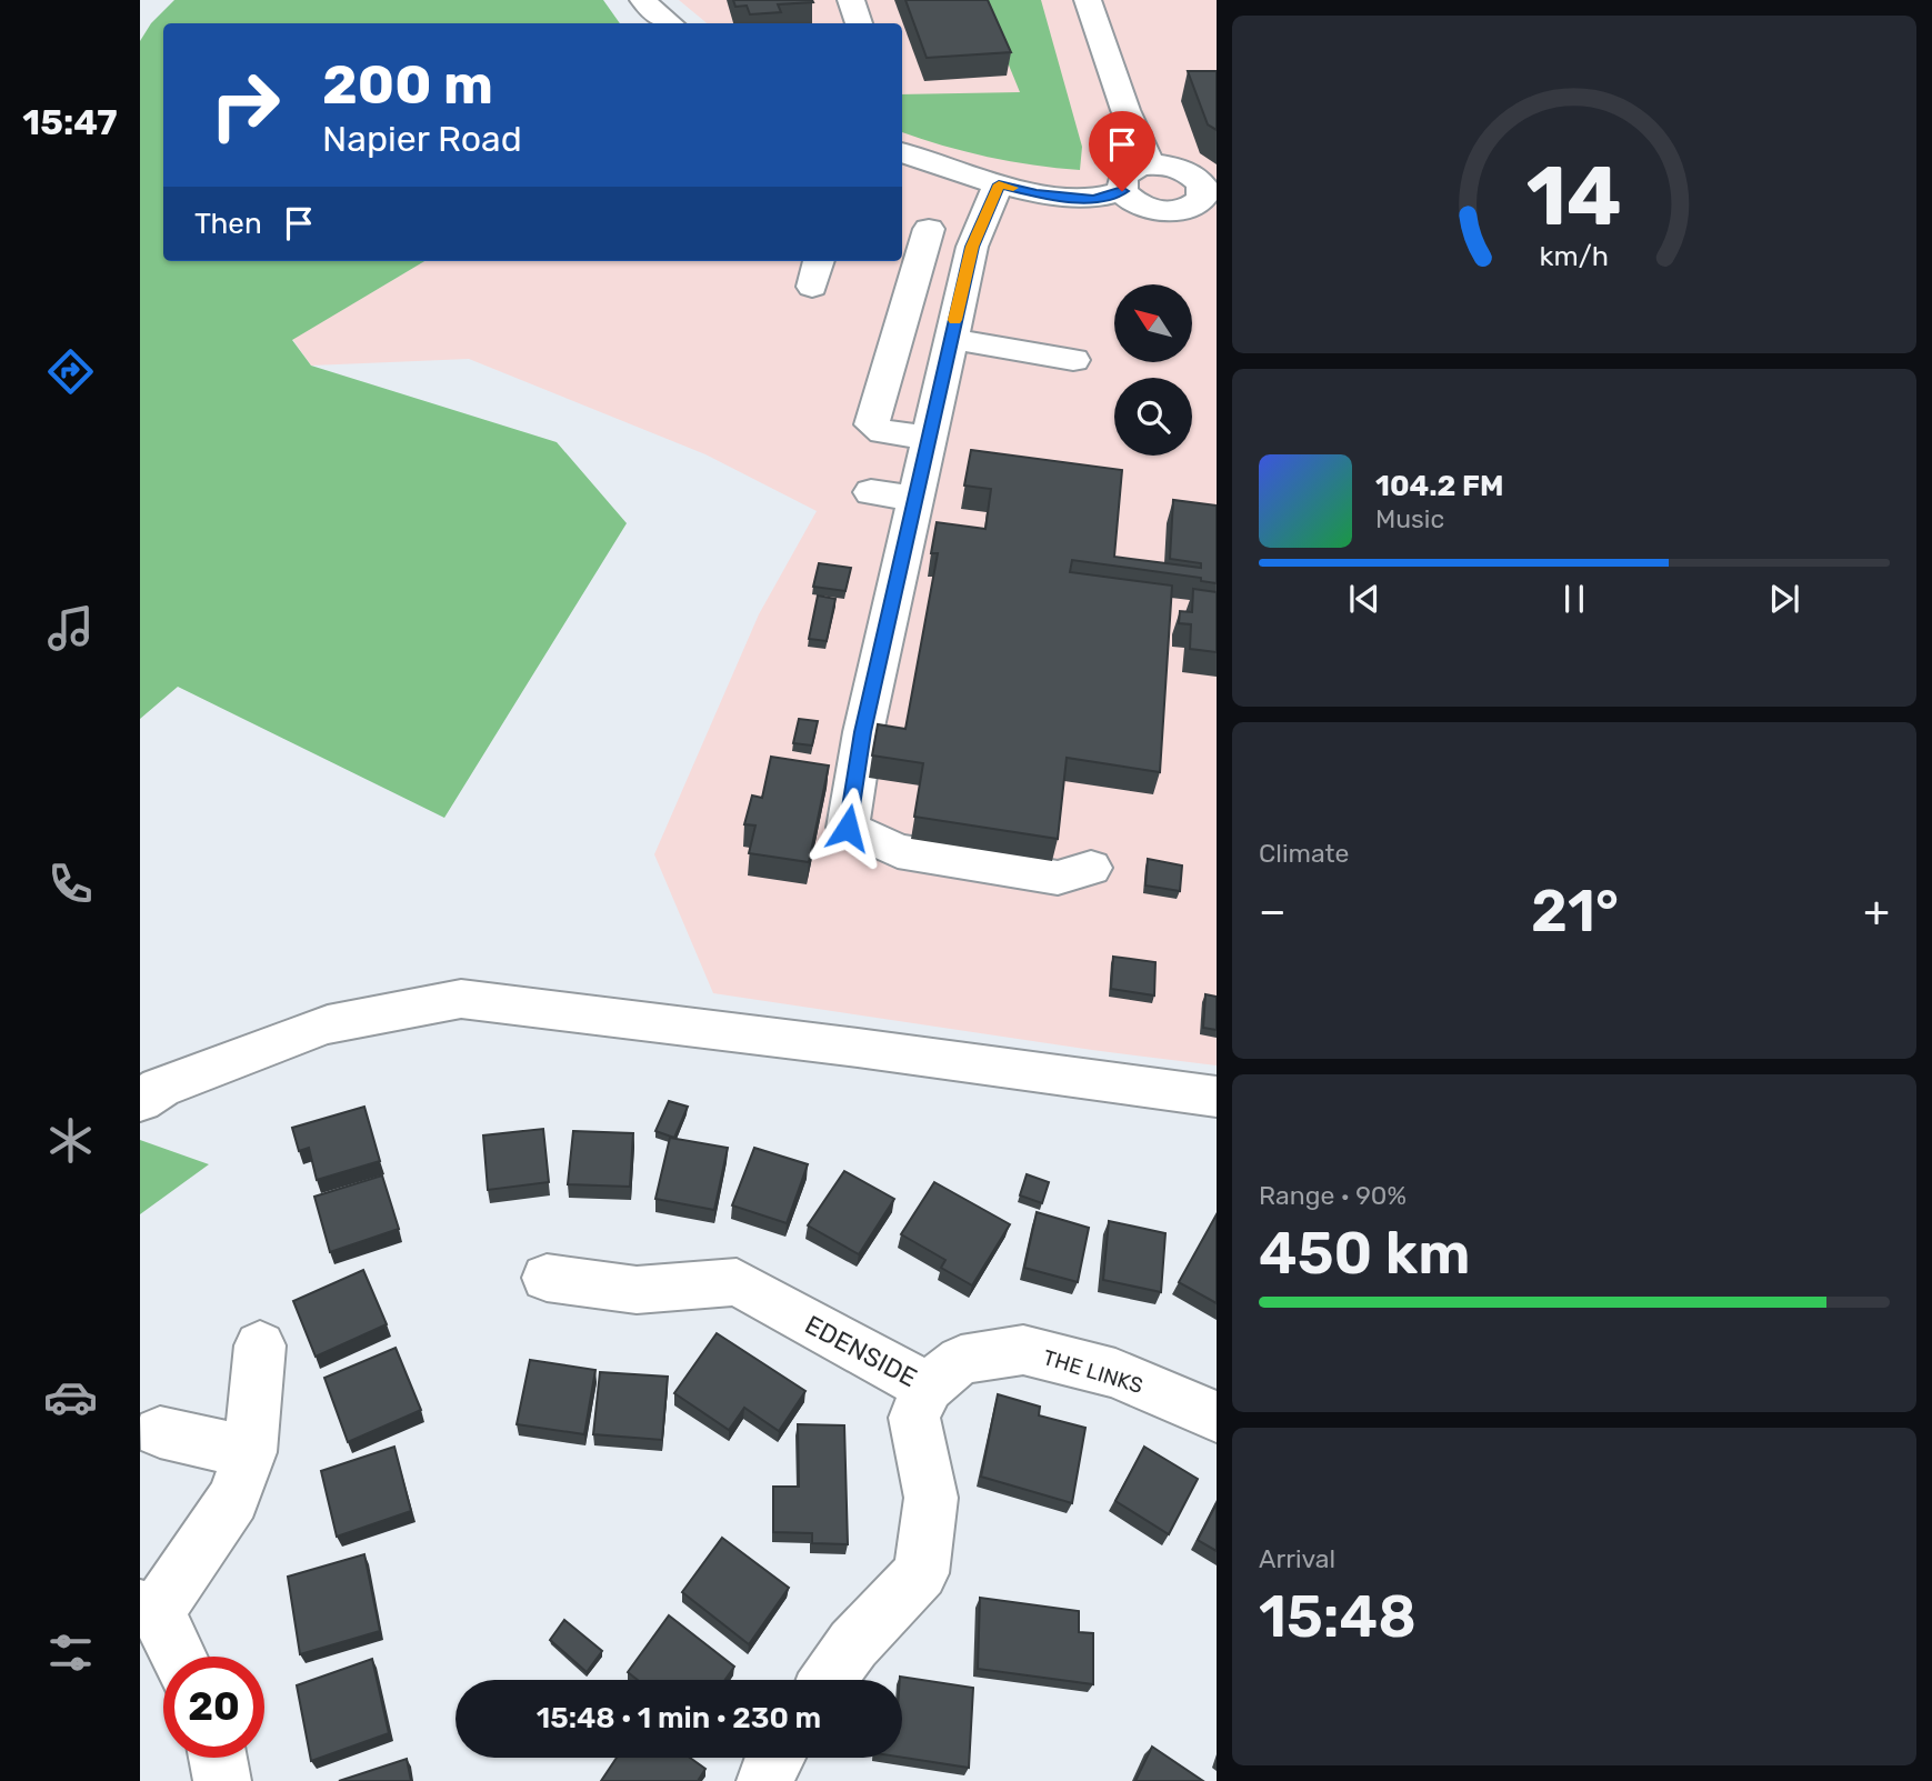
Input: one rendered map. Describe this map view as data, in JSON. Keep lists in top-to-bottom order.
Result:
{
  "streets": {
    "street": ["EDENSIDE", "THE LINKS"]
  },
  "crossings": [
    ["EDENSIDE", "THE LINKS"]
  ],
  "north": "top left",
  "page": {
    "tabs": "15:47",
    "turn": ["200 m", "Napier Road"],
    "then": "Then",
    "song": ["104.2 FM", "Music"],
    "tile": [
      "Climate",
      ["Range · 90%", "450 km"],
      ["Arrival", "15:48"]
    ],
    "heat": ["−", "21°", "+"],
    "limit": "20",
    "trip": "15:48 · 1 min · 230 m",
    "gauge": ["14", "km/h"]
  }
}
